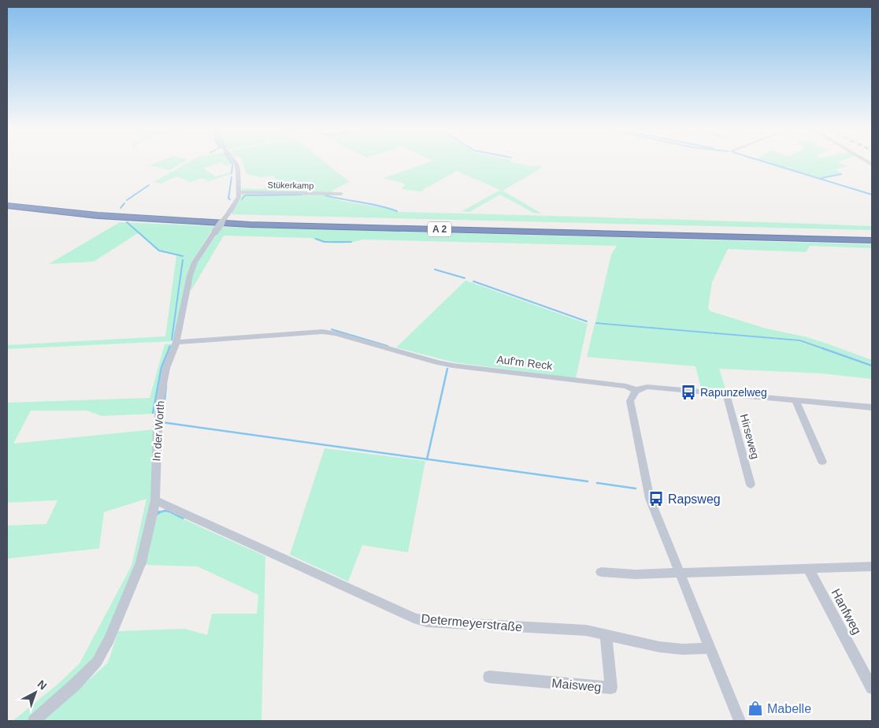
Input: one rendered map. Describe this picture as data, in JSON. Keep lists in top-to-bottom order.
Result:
{
  "streets": {
    "highway": ["A 2"],
    "street": [
      "Stükerkamp",
      "Auf'm Reck",
      "In der Worth",
      "Hirseweg",
      "Hanfweg",
      "Determeyerstraße",
      "Maisweg"
    ]
  },
  "crossings": [
    ["Stükerkamp", "In der Worth"],
    ["Auf'm Reck", "In der Worth"],
    ["Auf'm Reck", "Hirseweg"],
    ["In der Worth", "Determeyerstraße"],
    ["Determeyerstraße", "Maisweg"]
  ],
  "places": {
    "bus stop": ["Rapunzelweg", "Rapsweg"],
    "shop": ["Mabelle"]
  },
  "north": "top right"
}
